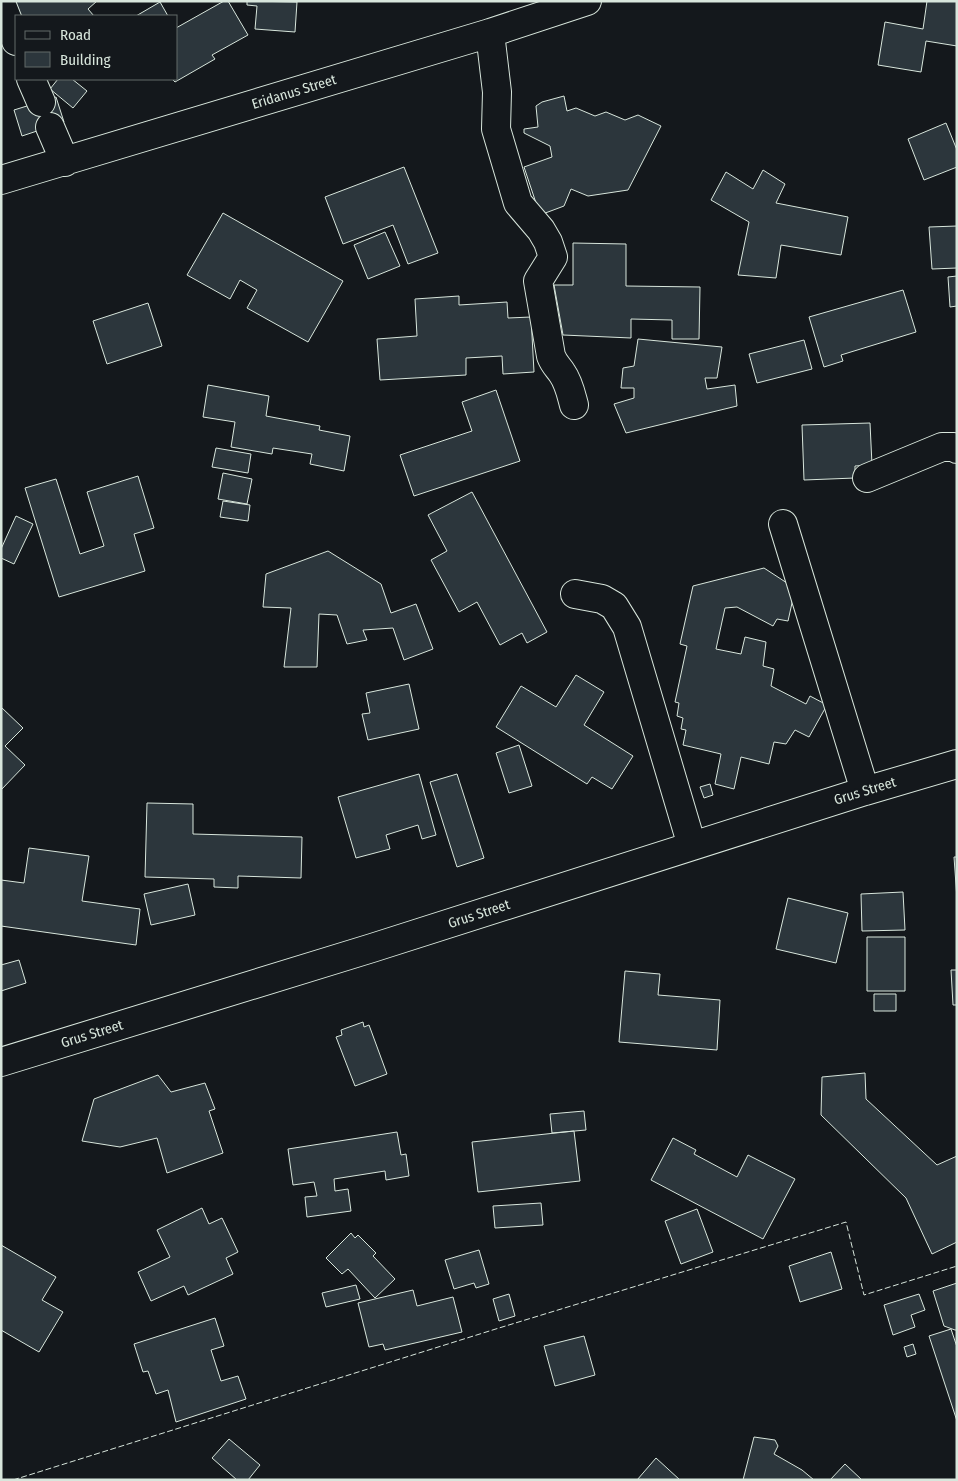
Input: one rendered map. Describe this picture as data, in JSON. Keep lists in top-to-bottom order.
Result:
{
  "streets": {
    "street": ["Eridanus Street", "Grus Street"]
  },
  "legend": ["Road", "Building"]
}
